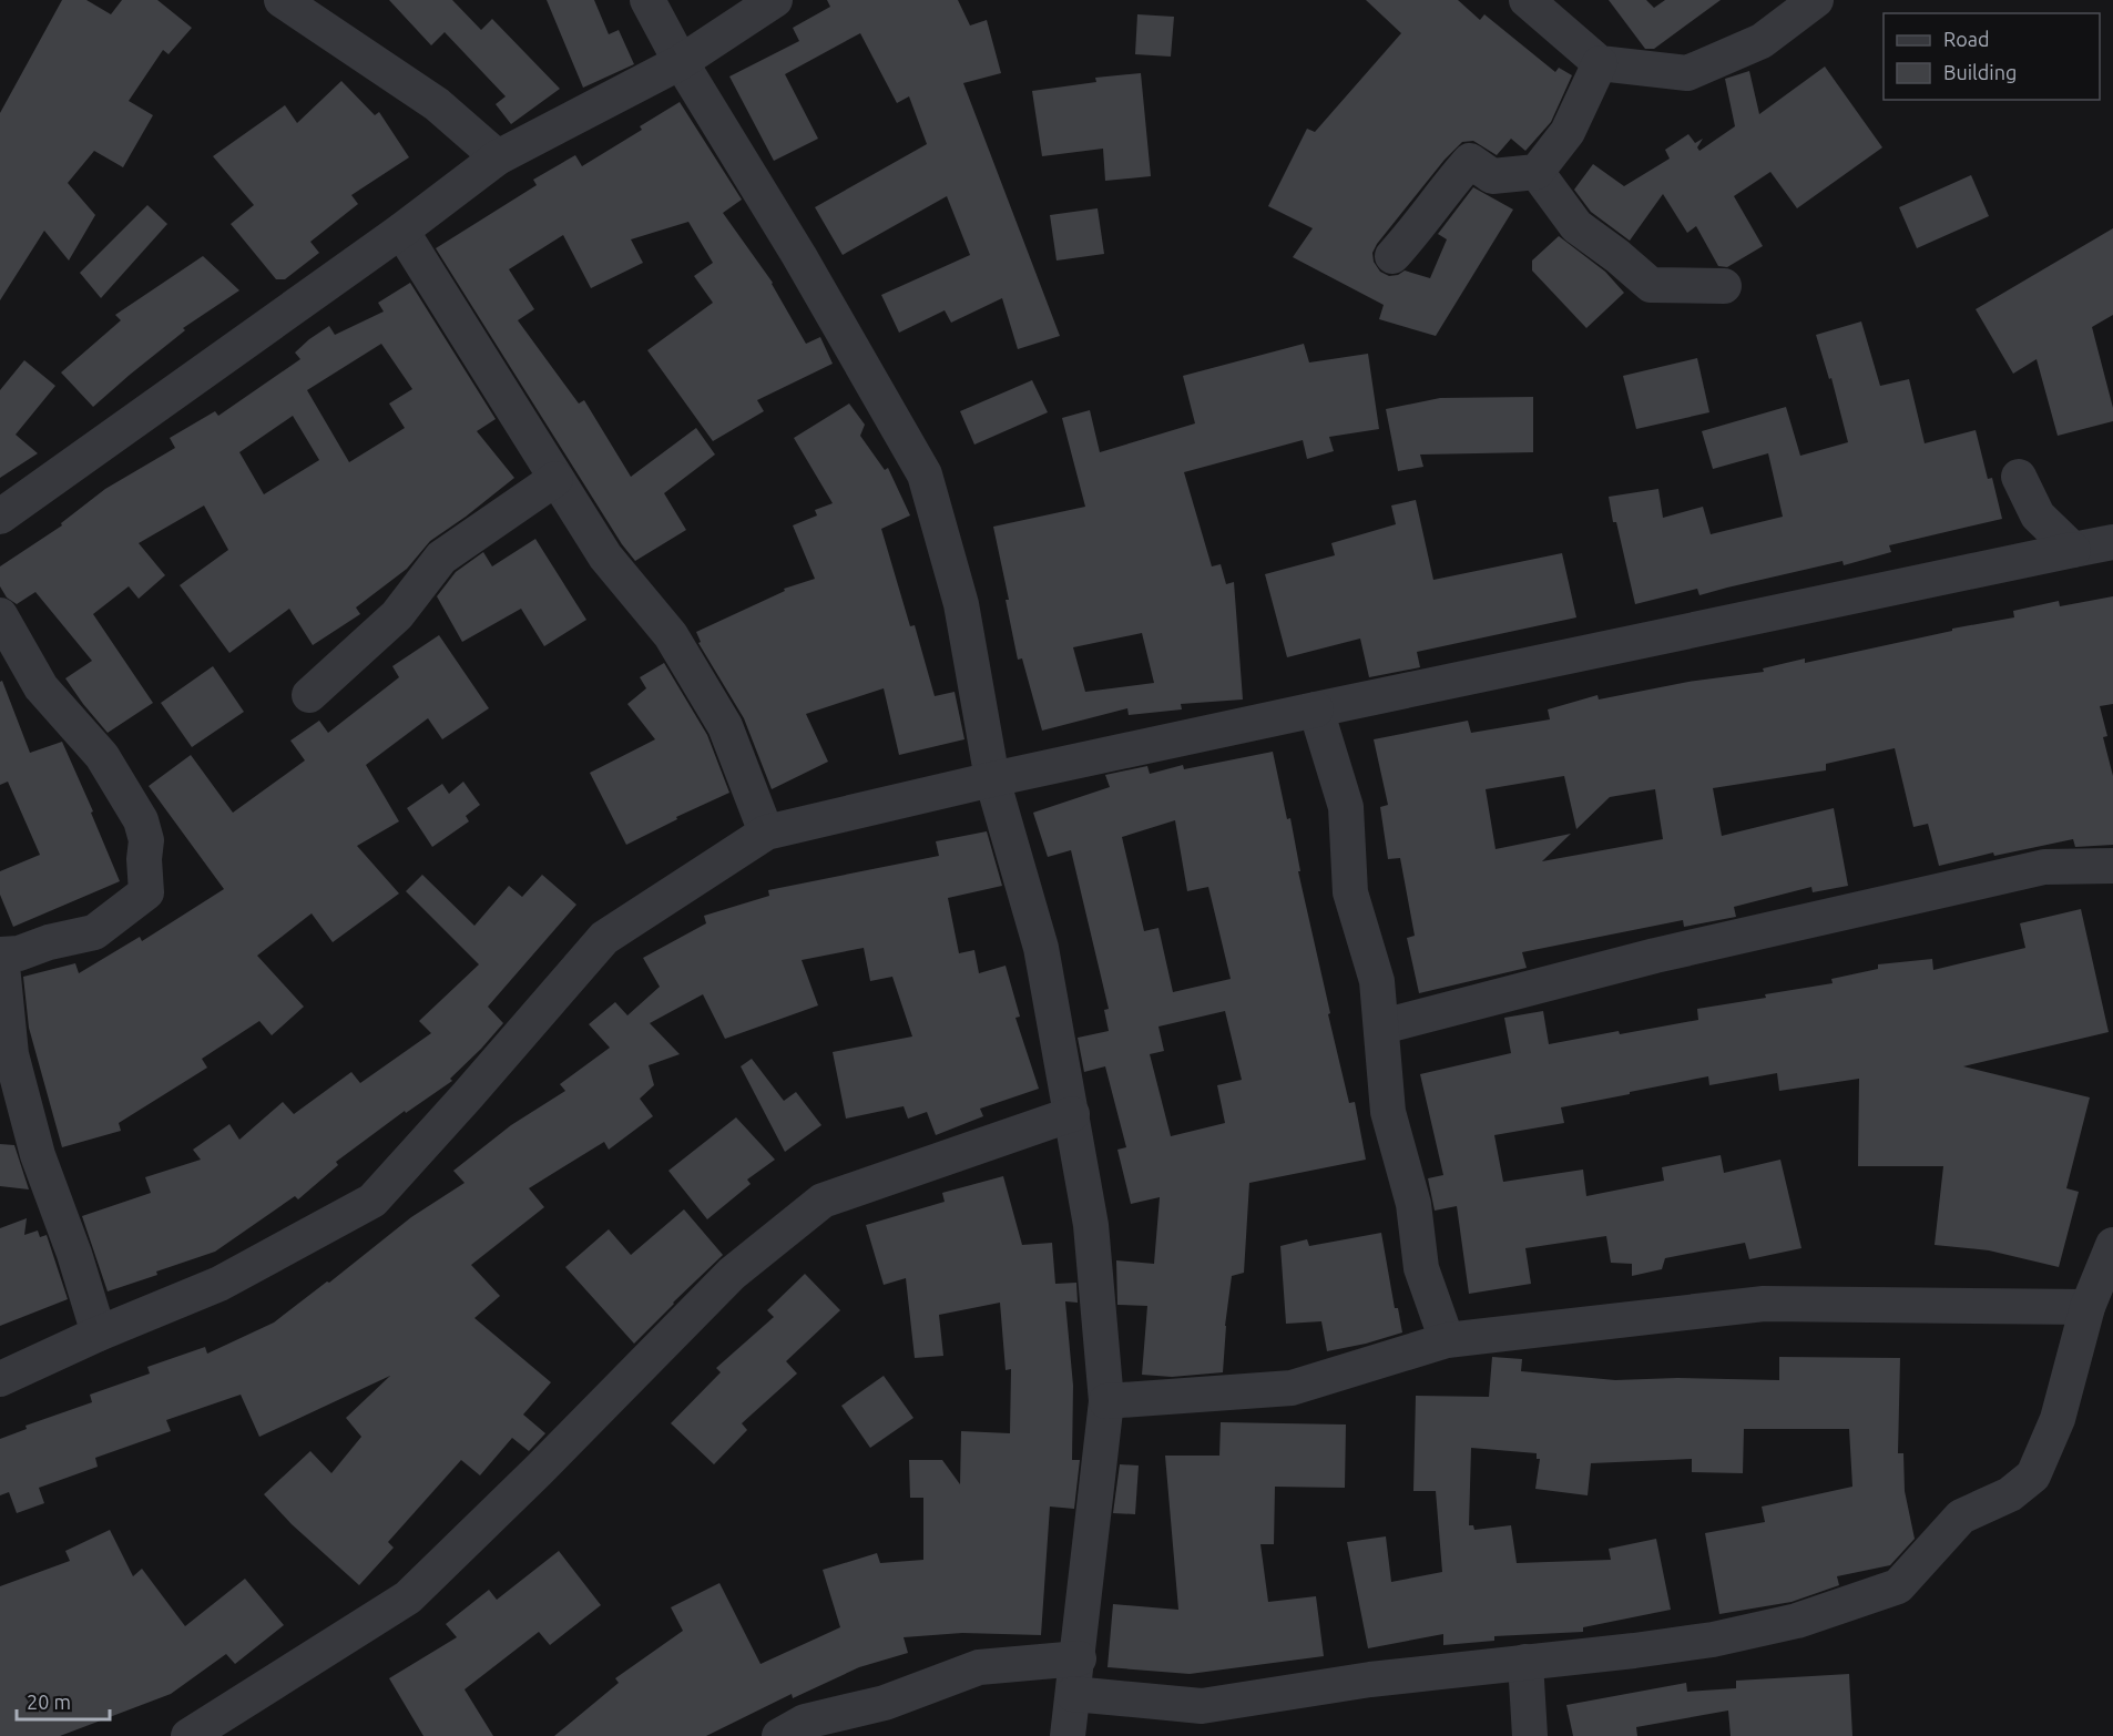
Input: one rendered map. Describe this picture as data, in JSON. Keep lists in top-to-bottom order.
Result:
{
  "legend": ["Road", "Building"],
  "scale_bar": "20 m"
}
